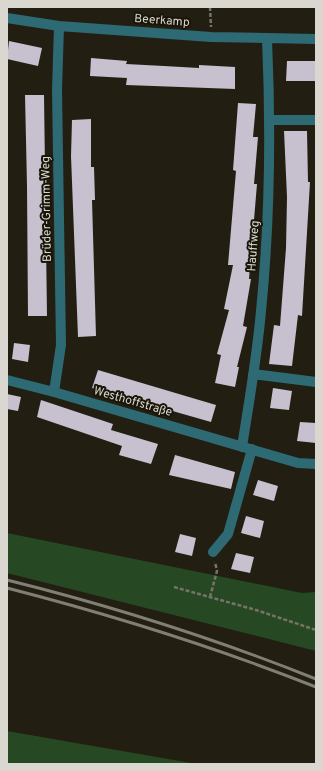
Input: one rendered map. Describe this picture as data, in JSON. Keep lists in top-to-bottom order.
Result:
{
  "streets": {
    "street": [
      "Beerkamp",
      "Brüder-Grimm-Weg",
      "Hauffweg",
      "Westhoffstraße"
    ]
  },
  "crossings": [
    ["Beerkamp", "Brüder-Grimm-Weg"],
    ["Beerkamp", "Hauffweg"],
    ["Brüder-Grimm-Weg", "Westhoffstraße"],
    ["Hauffweg", "Westhoffstraße"]
  ]
}
